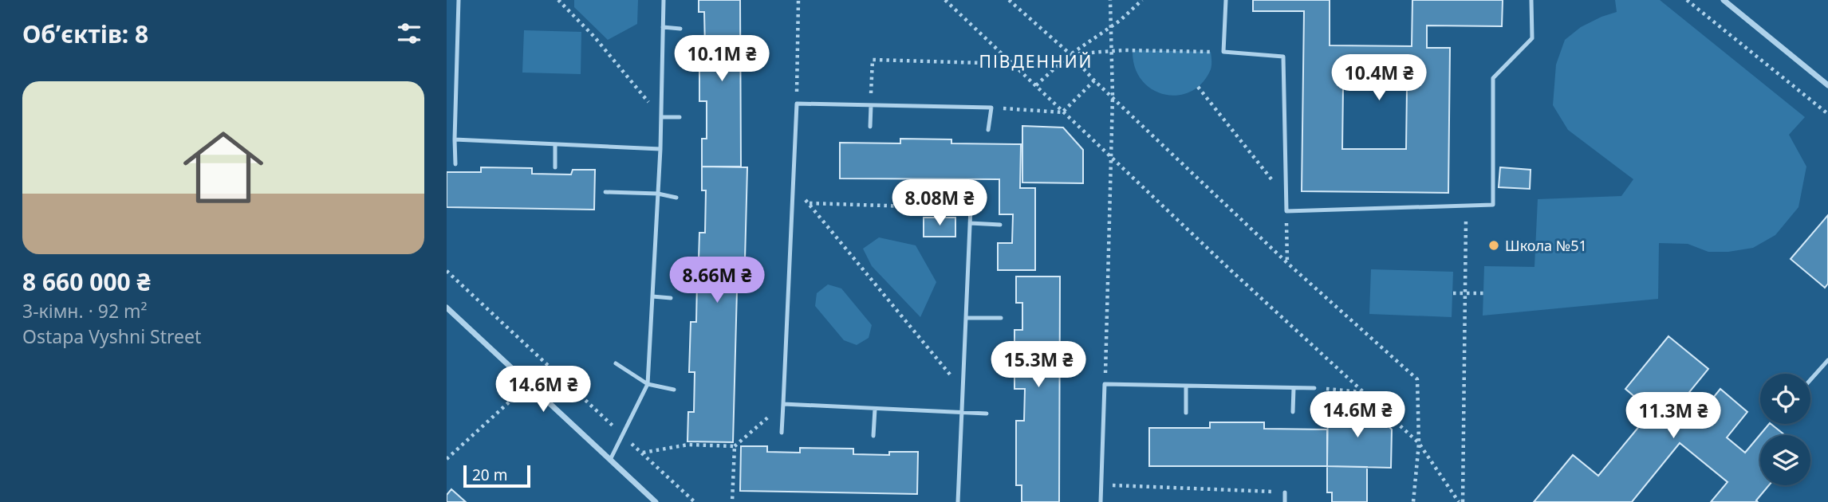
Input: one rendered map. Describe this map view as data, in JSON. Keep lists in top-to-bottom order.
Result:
{
  "districts": ["ПІВДЕННИЙ"],
  "places": ["Школа №51"],
  "scale_bar": "20 m",
  "page": {
    "heading": "Об’єктів: 8",
    "price": [
      "10.1M ₴",
      "10.4M ₴",
      "8.08M ₴",
      "8.66M ₴",
      "15.3M ₴",
      "14.6M ₴",
      "14.6M ₴",
      "11.3M ₴"
    ],
    "list": [
      {
        "name": "8 660 000 ₴",
        "note": "3-кімн. · 92 m² · Ostapa Vyshni Street"
      }
    ],
    "scale": "20 m"
  }
}
